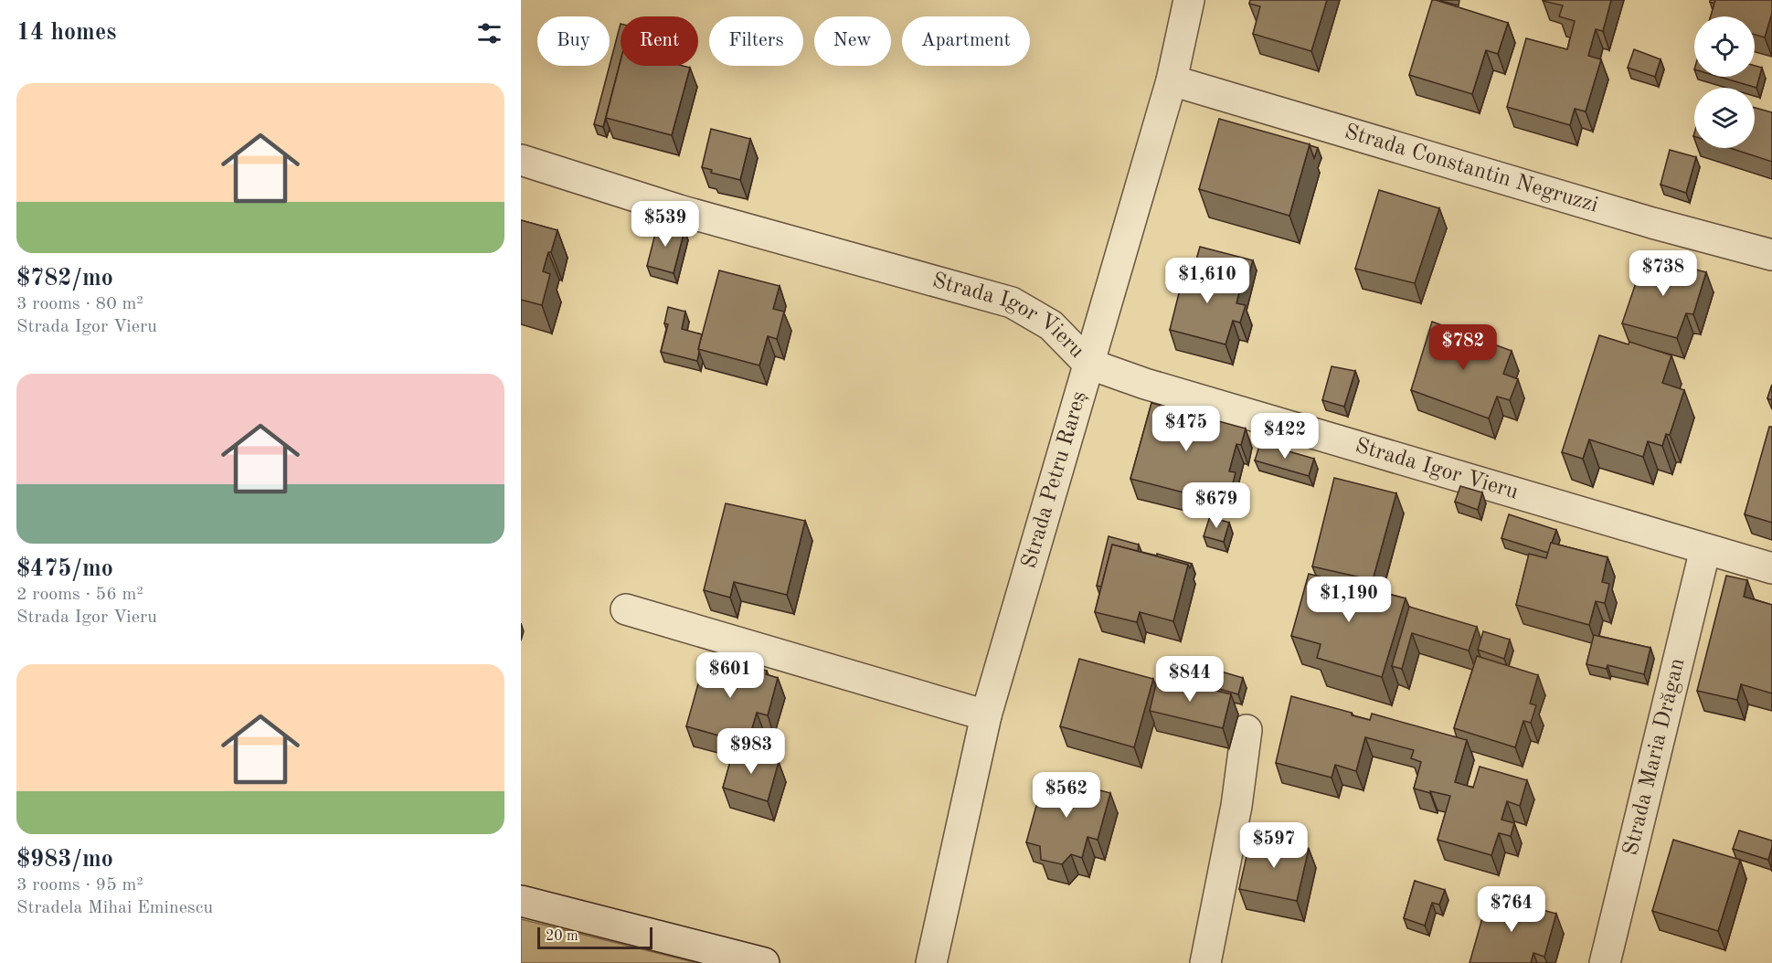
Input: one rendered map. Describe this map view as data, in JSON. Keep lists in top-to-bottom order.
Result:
{
  "streets": {
    "street": [
      "Strada Constantin Negruzzi",
      "Strada Igor Vieru",
      "Strada Petru Rareș",
      "Strada Maria Drăgan"
    ]
  },
  "crossings": [
    ["Strada Constantin Negruzzi", "Strada Petru Rareș"],
    ["Strada Igor Vieru", "Strada Petru Rareș"],
    ["Strada Igor Vieru", "Strada Maria Drăgan"]
  ],
  "scale_bar": "20 m",
  "page": {
    "heading": "14 homes",
    "chip": [
      "Buy",
      "Rent",
      "Filters",
      "New",
      "Apartment"
    ],
    "list": [
      {
        "name": "$782/mo",
        "note": "3 rooms · 80 m² · Strada Igor Vieru"
      },
      {
        "name": "$475/mo",
        "note": "2 rooms · 56 m² · Strada Igor Vieru"
      },
      {
        "name": "$983/mo",
        "note": "3 rooms · 95 m² · Stradela Mihai Eminescu"
      }
    ],
    "price": [
      "$539",
      "$738",
      "$1,610",
      "$782",
      "$475",
      "$422",
      "$679",
      "$1,190",
      "$601",
      "$844",
      "$983",
      "$562",
      "$597",
      "$764"
    ],
    "scale": "20 m"
  }
}
